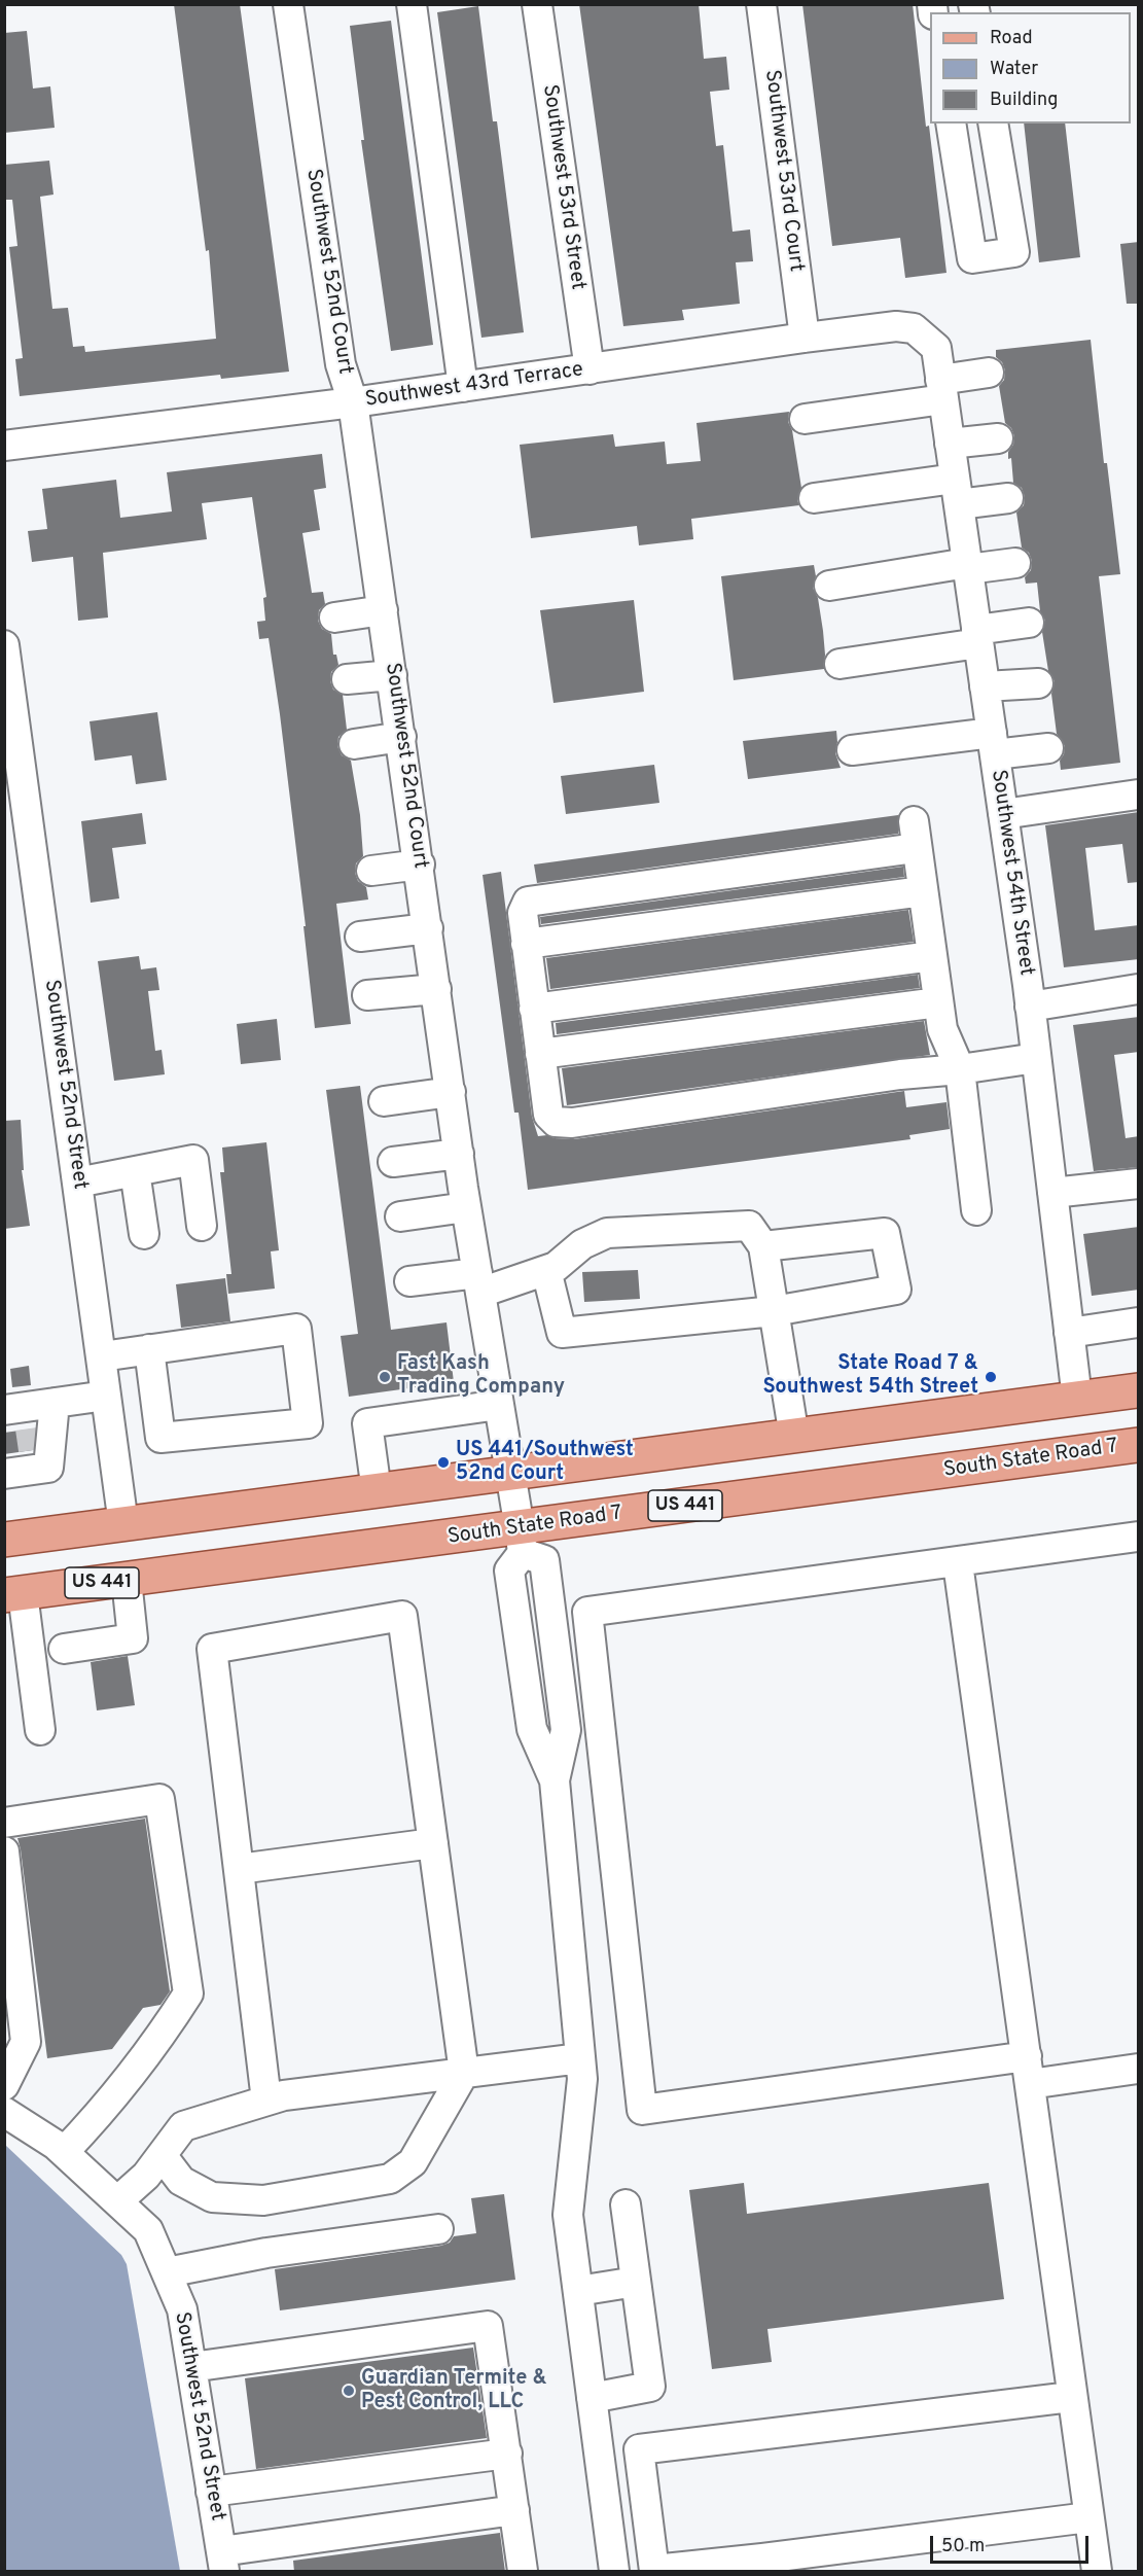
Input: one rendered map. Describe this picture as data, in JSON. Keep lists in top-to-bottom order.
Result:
{
  "streets": {
    "main road": ["South State Road 7", "US 441"],
    "street": [
      "Southwest 53rd Court",
      "Southwest 53rd Street",
      "Southwest 52nd Court",
      "Southwest 43rd Terrace",
      "Southwest 54th Street",
      "Southwest 52nd Street"
    ]
  },
  "crossings": [
    ["Southwest 53rd Court", "Southwest 43rd Terrace"],
    ["Southwest 53rd Street", "Southwest 43rd Terrace"],
    ["Southwest 52nd Court", "Southwest 43rd Terrace"],
    ["Southwest 52nd Court", "South State Road 7"],
    ["Southwest 43rd Terrace", "Southwest 54th Street"]
  ],
  "places": [
    "Fast Kash Trading Company",
    "State Road 7 & Southwest 54th Street",
    "US 441/Southwest 52nd Court",
    "Guardian Termite & Pest Control, LLC"
  ],
  "legend": ["Road", "Water", "Building"],
  "scale_bar": "50 m"
}
